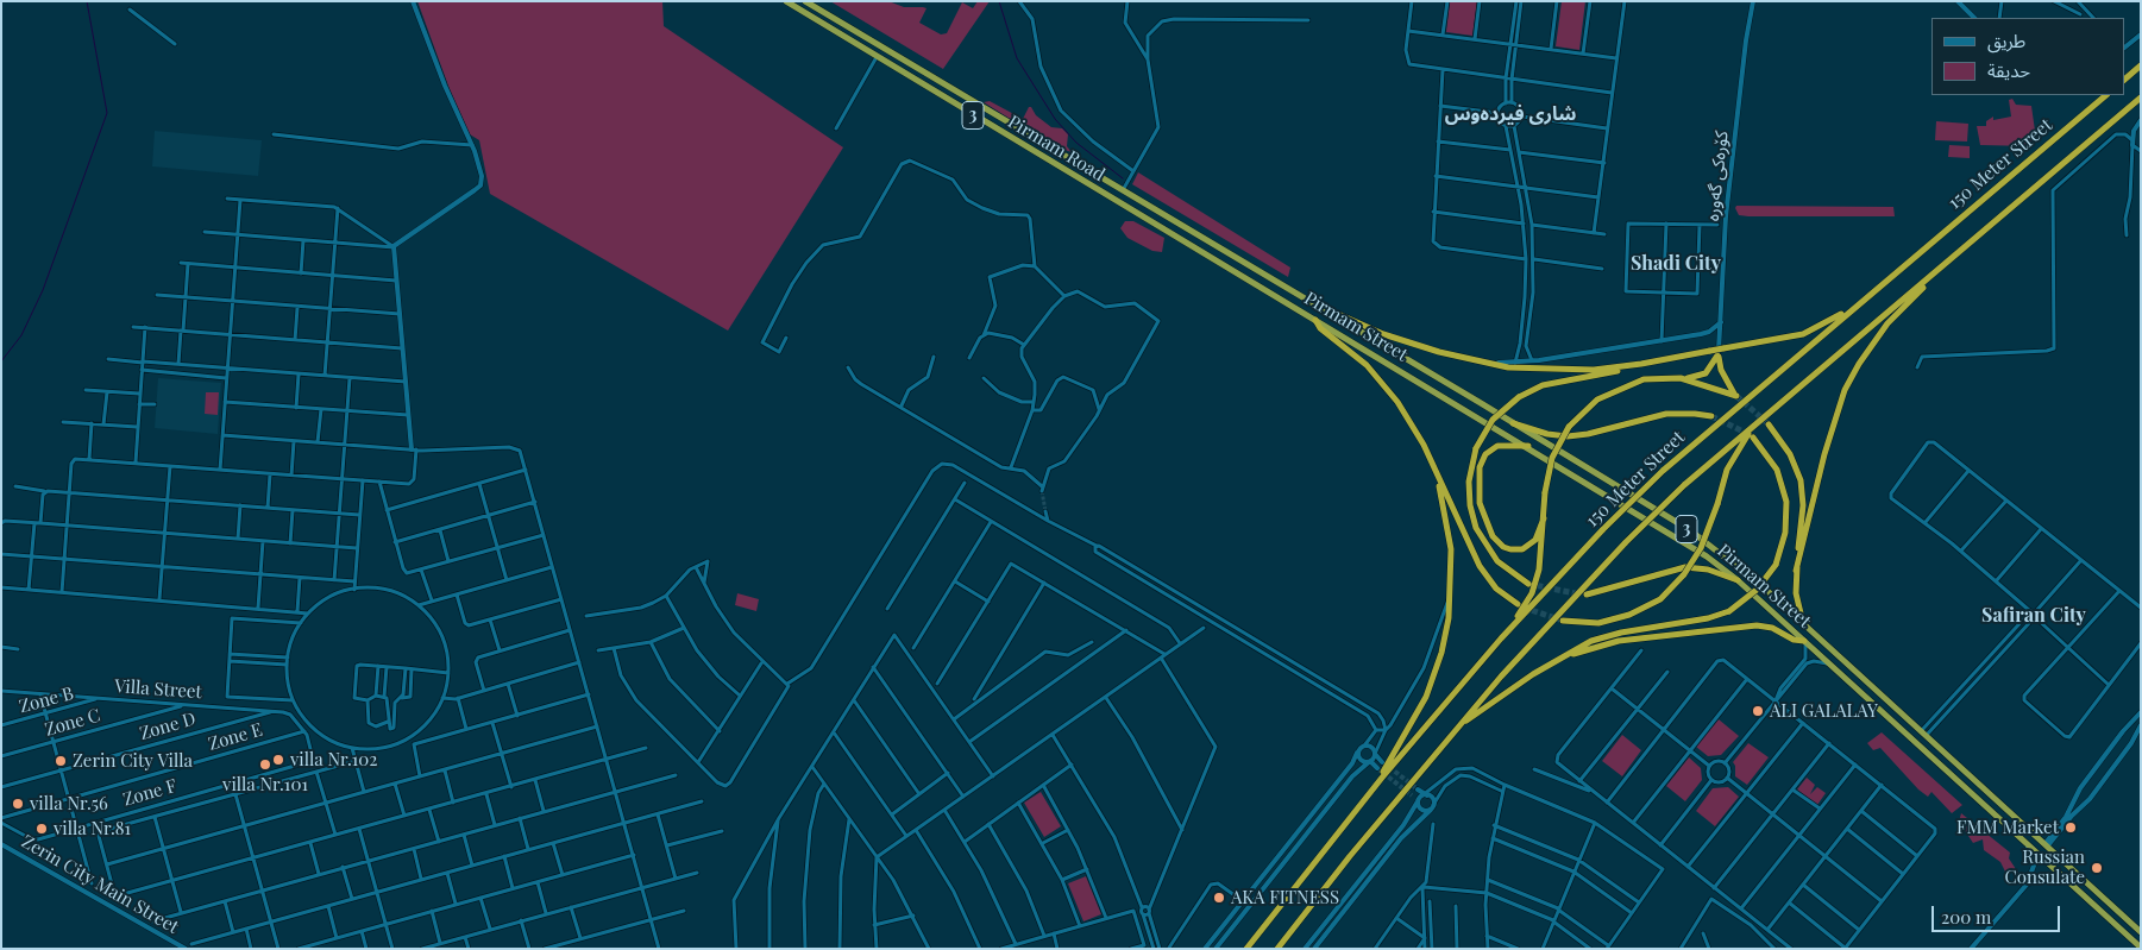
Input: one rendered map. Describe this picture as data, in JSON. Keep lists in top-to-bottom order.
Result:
{
  "streets": {
    "highway": [
      "3",
      "Pirmam Road",
      "150 Meter Street",
      "Pirmam Street"
    ],
    "street": [
      "کۆرەکی گەورە",
      "Villa Street",
      "Zone B",
      "Zone C",
      "Zone D",
      "Zone E",
      "Zone F",
      "Zerin City Main Street"
    ]
  },
  "crossings": [
    ["Pirmam Road", "Pirmam Street"],
    ["Villa Street", "Zone B"],
    ["Villa Street", "Zone C"],
    ["Villa Street", "Zone D"],
    ["Zone E", "Zone F"]
  ],
  "districts": ["شاری فیردەوس", "Shadi City", "Safiran City"],
  "places": [
    "ALI GALALAY",
    "villa Nr.102",
    "Zerin City Villa",
    "villa Nr.101",
    "villa Nr.56",
    "FMM Market",
    "villa Nr.81",
    "Russian Consulate",
    "AKA FITNESS"
  ],
  "legend": ["طريق", "حديقة"],
  "scale_bar": "200 m"
}
